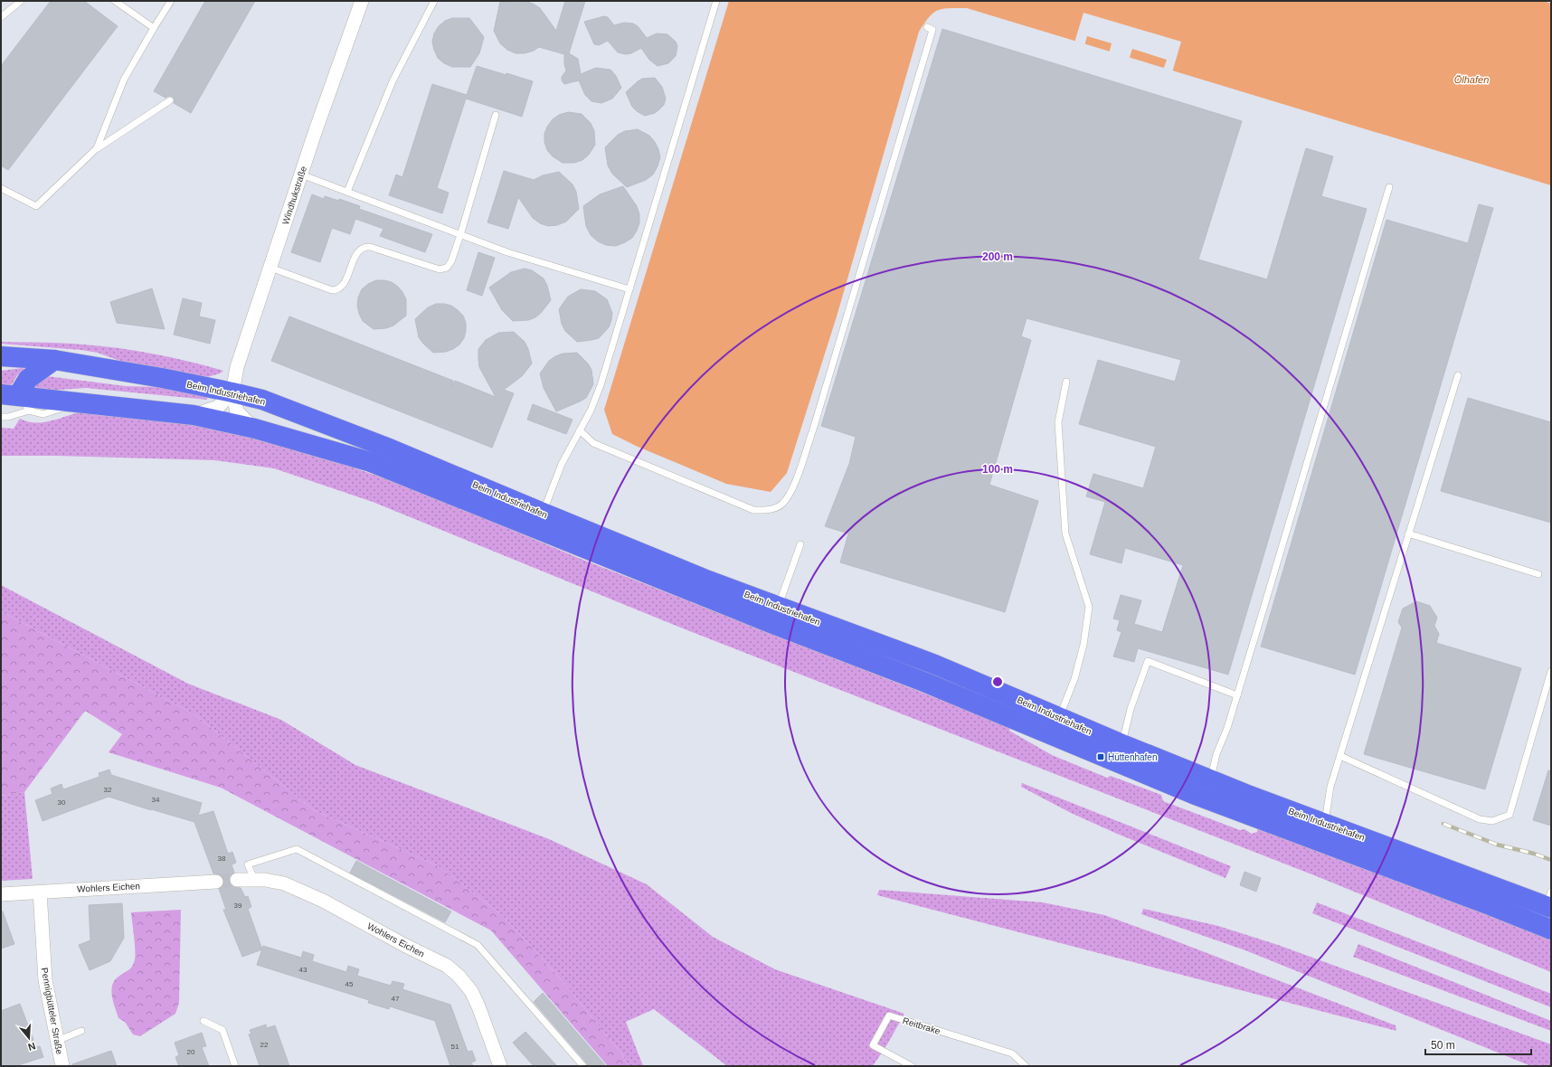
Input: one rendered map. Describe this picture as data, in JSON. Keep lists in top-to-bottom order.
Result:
{
  "streets": {
    "main road": ["Beim Industriehafen"],
    "street": ["Windhukstraße", "Wohlers Eichen", "Pennigbütteler Straße"],
    "lane": ["Reitbrake"]
  },
  "crossings": [
    ["Windhukstraße", "Beim Industriehafen"],
    ["Wohlers Eichen", "Pennigbütteler Straße"]
  ],
  "water": ["Ölhafen"],
  "places": {
    "transit": ["Hüttenhafen"]
  },
  "house_numbers": [
    "32",
    "34",
    "30",
    "38",
    "39",
    "43",
    "45",
    "47",
    "22",
    "51",
    "20"
  ],
  "scale_bar": "50 m",
  "north": "bottom",
  "rings": ["200 m", "100 m"]
}
